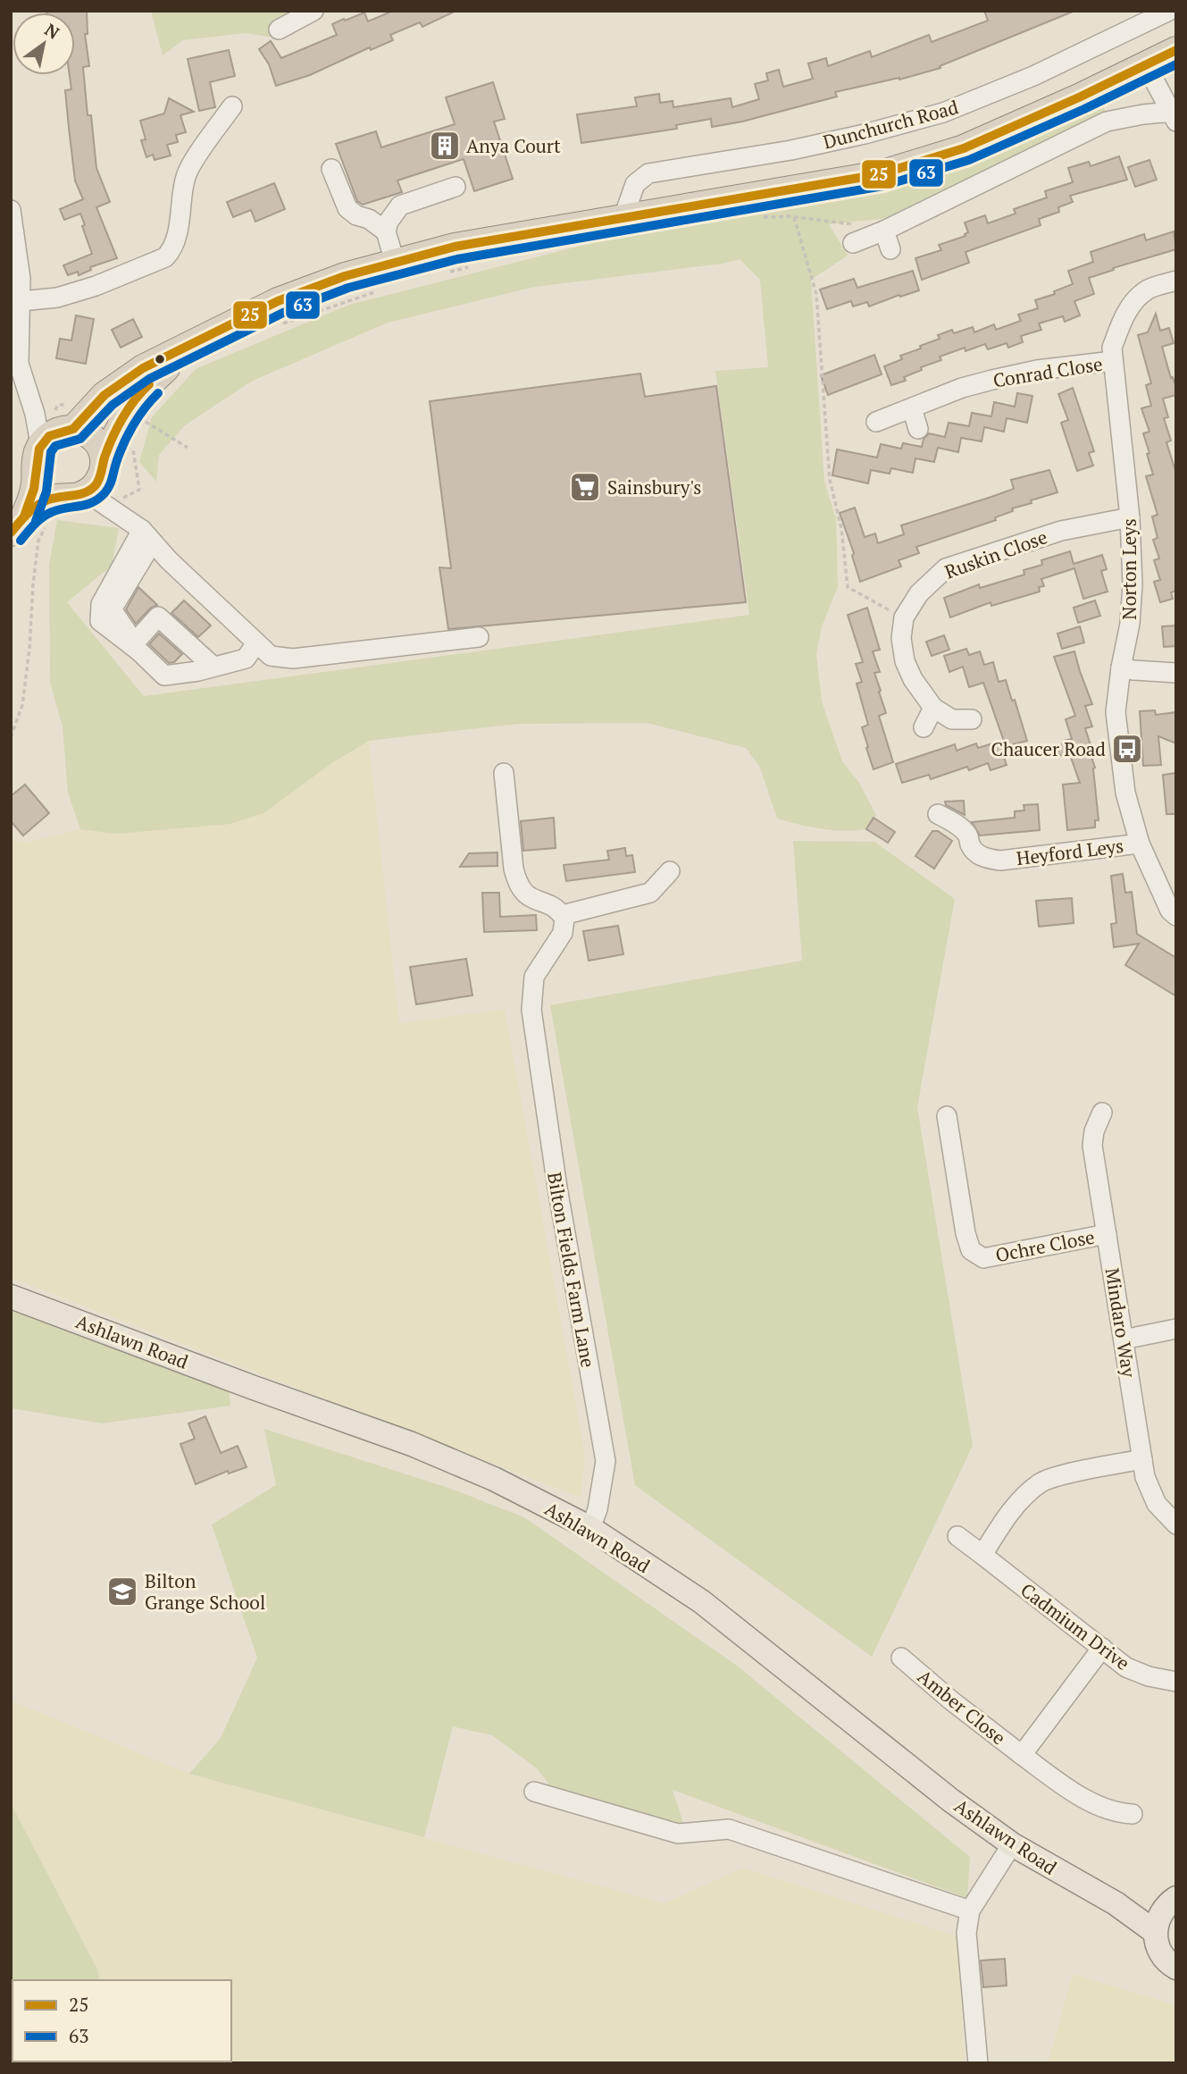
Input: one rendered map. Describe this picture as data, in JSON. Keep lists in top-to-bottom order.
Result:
{
  "streets": {
    "main road": ["Ashlawn Road"],
    "street": [
      "Dunchurch Road",
      "Conrad Close",
      "Ruskin Close",
      "Norton Leys",
      "Heyford Leys",
      "Ochre Close",
      "Bilton Fields Farm Lane",
      "Mindaro Way",
      "Cadmium Drive",
      "Amber Close"
    ]
  },
  "crossings": [
    ["Conrad Close", "Norton Leys"],
    ["Ruskin Close", "Norton Leys"],
    ["Norton Leys", "Heyford Leys"],
    ["Ochre Close", "Mindaro Way"],
    ["Bilton Fields Farm Lane", "Ashlawn Road"],
    ["Cadmium Drive", "Amber Close"]
  ],
  "places": {
    "building": ["Anya Court"],
    "supermarket": ["Sainsbury's"],
    "bus stop": ["Chaucer Road"],
    "school or university": ["Bilton Grange School"]
  },
  "lines": ["transit line 25", "transit line 63"],
  "legend": ["25", "63"],
  "north": "top right"
}
